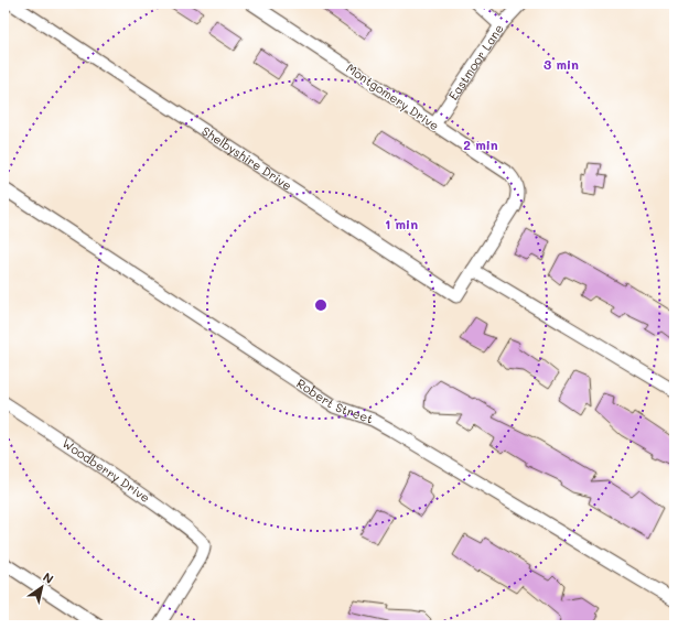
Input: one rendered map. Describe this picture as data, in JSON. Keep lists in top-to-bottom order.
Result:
{
  "streets": {
    "street": [
      "Eastmoor Lane",
      "Montgomery Drive",
      "Shelbyshire Drive",
      "Robert Street",
      "Woodberry Drive"
    ]
  },
  "crossings": [
    ["Eastmoor Lane", "Montgomery Drive"],
    ["Montgomery Drive", "Shelbyshire Drive"]
  ],
  "north": "top right",
  "rings": ["3 min", "2 min", "1 min"]
}
